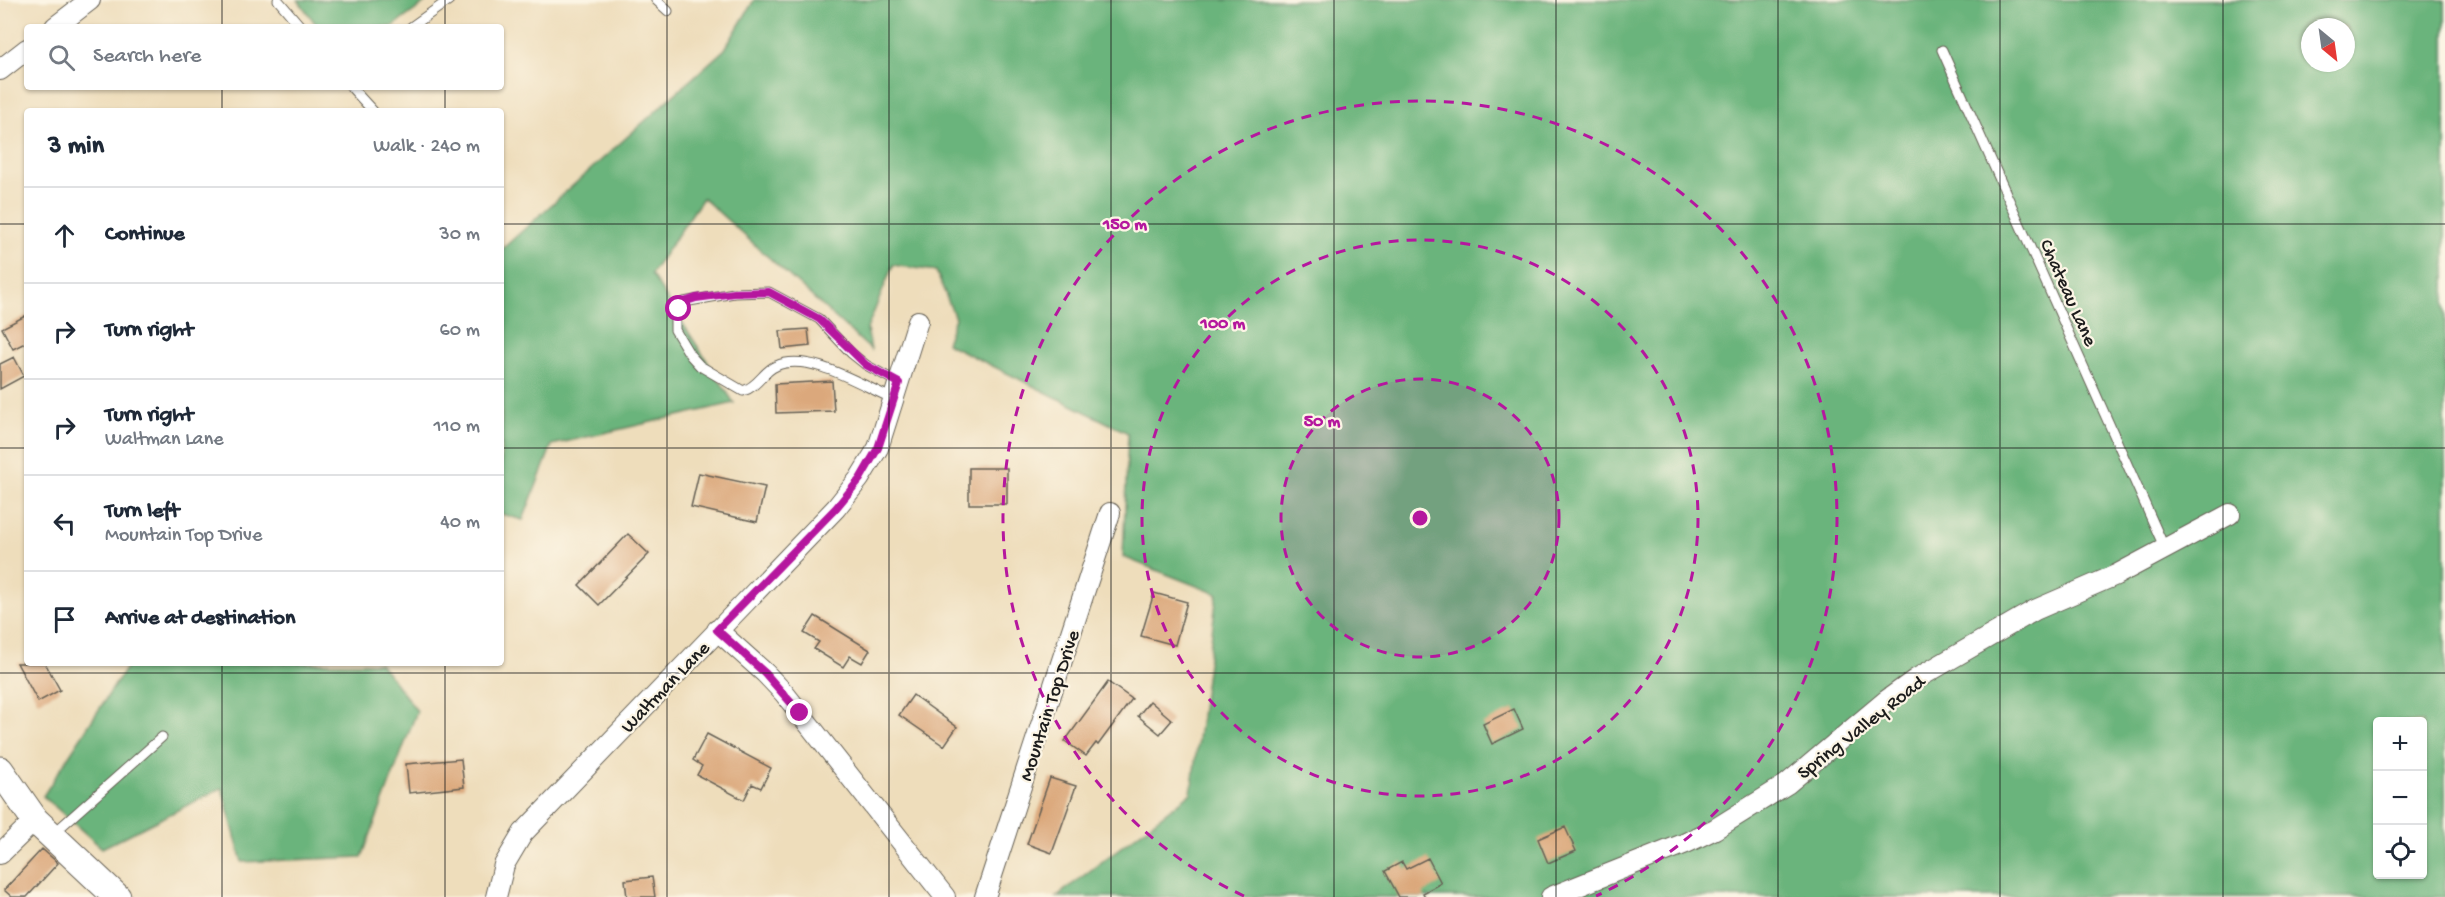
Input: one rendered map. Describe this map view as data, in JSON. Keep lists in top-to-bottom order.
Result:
{
  "streets": {
    "street": ["Waltman Lane", "Mountain Top Drive", "Spring Valley Road"],
    "lane": ["Chateau Lane"]
  },
  "crossings": [
    ["Chateau Lane", "Spring Valley Road"]
  ],
  "north": "bottom right",
  "page": {
    "search": "Search here",
    "heading": ["3 min", "Walk · 240 m"],
    "list": [
      ["Continue", "30 m"],
      ["Turn right", "60 m"],
      ["Turn right", "Waltman Lane", "110 m"],
      ["Turn left", "Mountain Top Drive", "40 m"],
      "Arrive at destination"
    ],
    "map_buttons": ["+", "−"]
  },
  "rings": ["150 m", "100 m", "50 m"]
}
